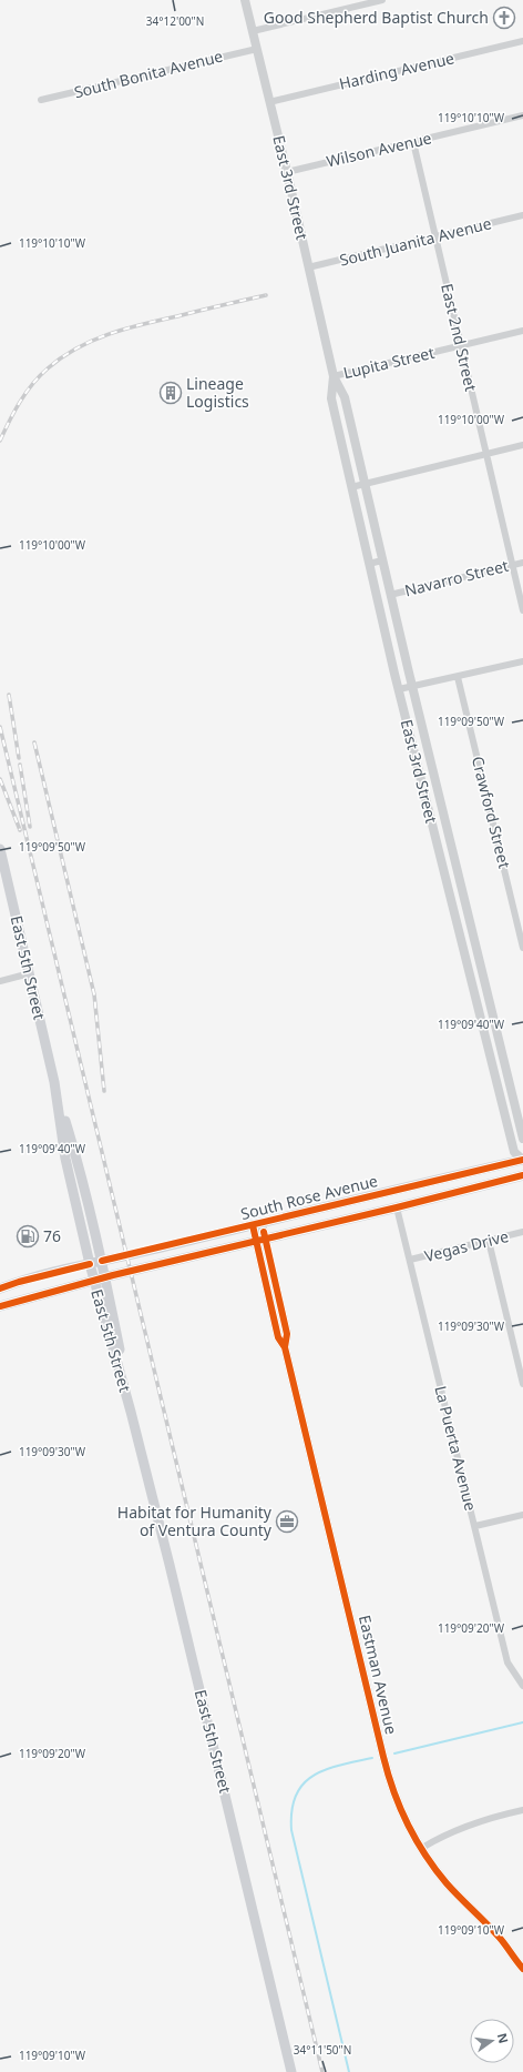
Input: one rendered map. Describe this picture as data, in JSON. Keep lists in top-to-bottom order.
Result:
{
  "streets": {
    "main road": ["East 5th Street", "South Rose Avenue"],
    "street": [
      "Harding Avenue",
      "South Bonita Avenue",
      "Wilson Avenue",
      "East 3rd Street",
      "South Juanita Avenue",
      "East 2nd Street",
      "Lupita Street",
      "Navarro Street",
      "Crawford Street",
      "Vegas Drive",
      "La Puerta Avenue",
      "Eastman Avenue"
    ]
  },
  "crossings": [
    ["Harding Avenue", "East 3rd Street"],
    ["South Bonita Avenue", "East 3rd Street"],
    ["Wilson Avenue", "East 3rd Street"],
    ["Wilson Avenue", "East 2nd Street"],
    ["East 3rd Street", "South Juanita Avenue"],
    ["East 3rd Street", "Lupita Street"],
    ["East 3rd Street", "Navarro Street"],
    ["East 3rd Street", "South Rose Avenue"],
    ["South Juanita Avenue", "East 2nd Street"],
    ["East 2nd Street", "Lupita Street"],
    ["East 2nd Street", "Navarro Street"],
    ["East 5th Street", "South Rose Avenue"],
    ["South Rose Avenue", "La Puerta Avenue"],
    ["South Rose Avenue", "Eastman Avenue"],
    ["Vegas Drive", "La Puerta Avenue"]
  ],
  "places": {
    "church": ["Good Shepherd Baptist Church"],
    "building": ["Lineage Logistics"],
    "fuel station": ["76"],
    "office": ["Habitat for Humanity of Ventura County"]
  },
  "north": "right",
  "coordinates": [
    "34°12'00\"N",
    "119°10'10\"W",
    "119°10'00\"W",
    "119°09'50\"W",
    "119°09'40\"W",
    "119°09'30\"W",
    "119°09'20\"W",
    "119°09'10\"W",
    "34°11'50\"N"
  ]
}
